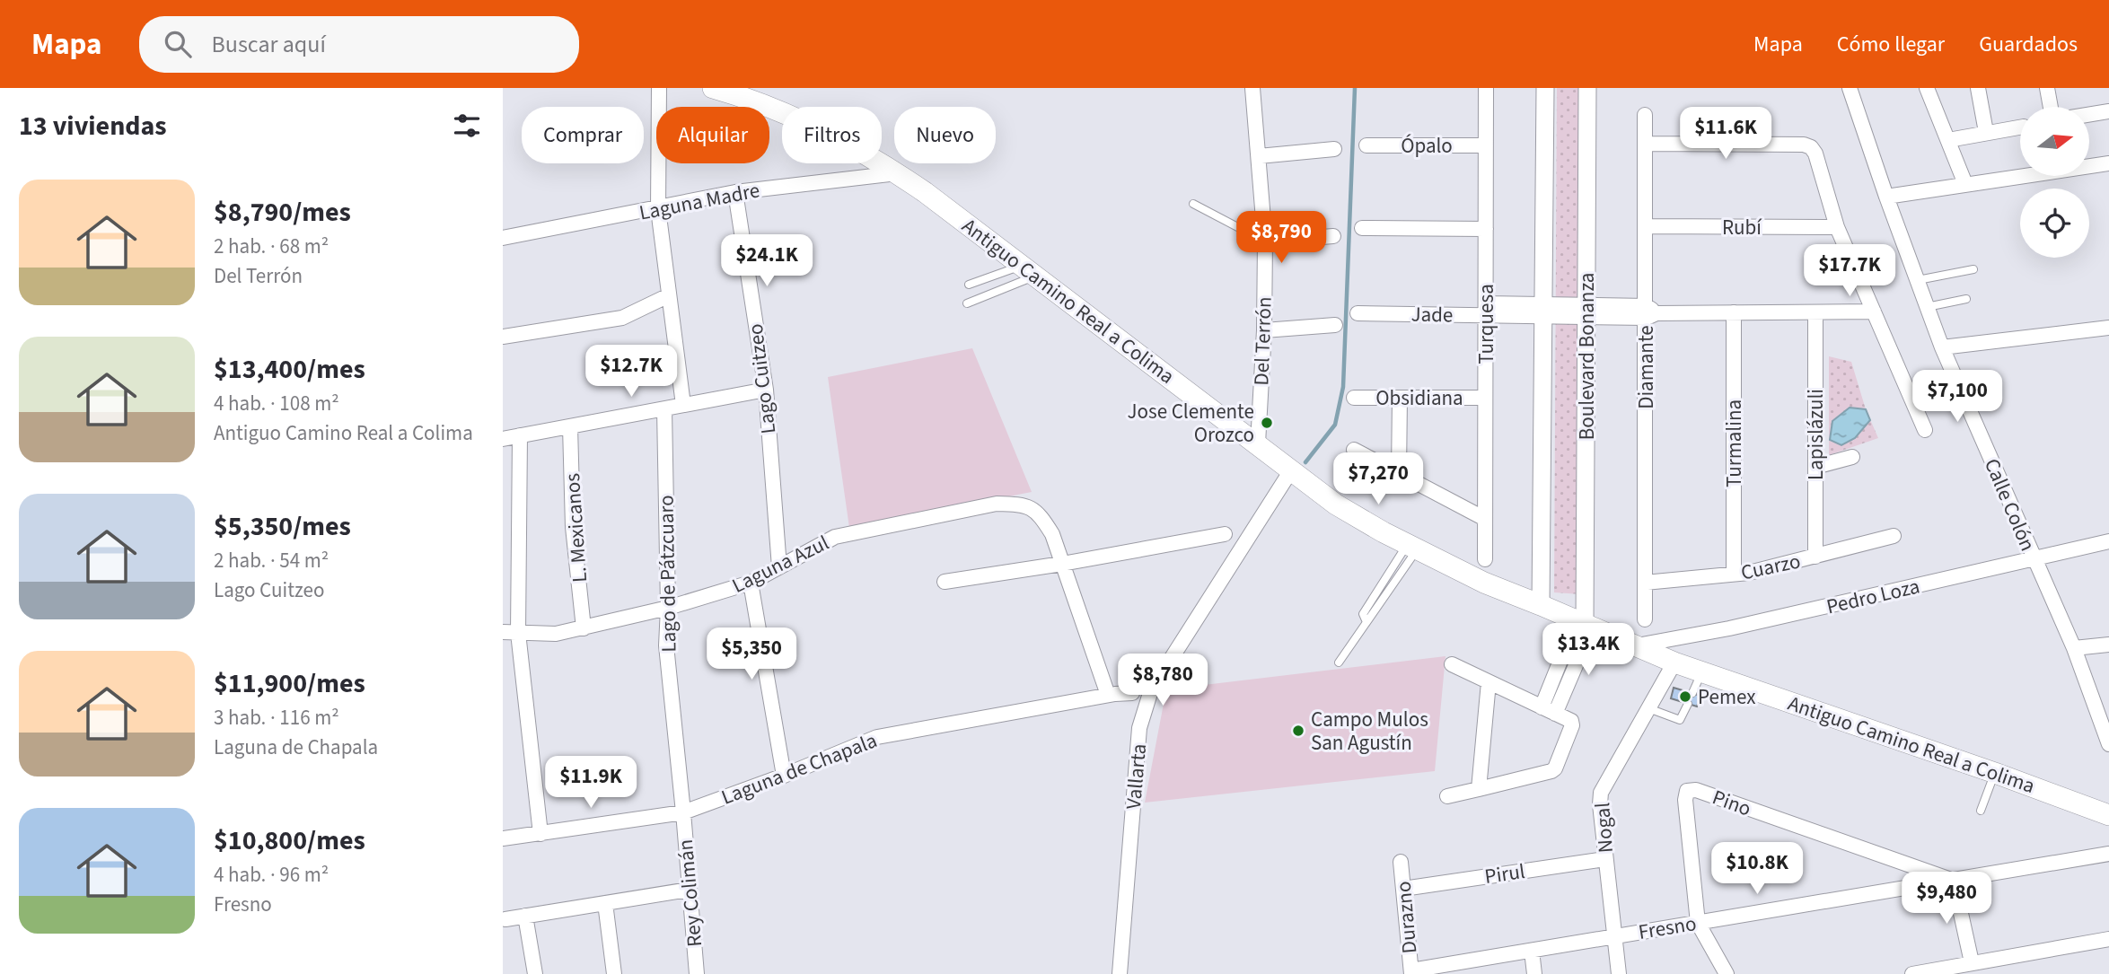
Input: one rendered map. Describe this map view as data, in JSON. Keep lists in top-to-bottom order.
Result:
{
  "streets": {
    "main road": ["Antiguo Camino Real a Colima"],
    "street": [
      "Ópalo",
      "Laguna Madre",
      "Rubí",
      "Jade",
      "Turquesa",
      "Del Terrón",
      "Boulevard Bonanza",
      "Diamante",
      "Lago Cuitzeo",
      "Obsidiana",
      "Lapislázuli",
      "Turmalina",
      "Calle Colón",
      "L. Mexicanos",
      "Laguna Azul",
      "Cuarzo",
      "Lago de Pátzcuaro",
      "Pedro Loza",
      "Laguna de Chapala",
      "Vallarta",
      "Pino",
      "Nogal",
      "Pirul",
      "Rey Colimán",
      "Durazno",
      "Fresno"
    ]
  },
  "crossings": [
    ["Ópalo", "Turquesa"],
    ["Laguna Madre", "Antiguo Camino Real a Colima"],
    ["Laguna Madre", "Lago Cuitzeo"],
    ["Rubí", "Diamante"],
    ["Antiguo Camino Real a Colima", "Del Terrón"],
    ["Antiguo Camino Real a Colima", "Boulevard Bonanza"],
    ["Antiguo Camino Real a Colima", "Pedro Loza"],
    ["Antiguo Camino Real a Colima", "Vallarta"],
    ["Antiguo Camino Real a Colima", "Nogal"],
    ["Jade", "Turquesa"],
    ["Jade", "Boulevard Bonanza"],
    ["Jade", "Diamante"],
    ["Jade", "Lapislázuli"],
    ["Jade", "Turmalina"],
    ["Turquesa", "Obsidiana"],
    ["Diamante", "Cuarzo"],
    ["Lago Cuitzeo", "Laguna Azul"],
    ["Lapislázuli", "Cuarzo"],
    ["Turmalina", "Cuarzo"],
    ["Calle Colón", "Pedro Loza"],
    ["L. Mexicanos", "Laguna Azul"],
    ["Laguna Azul", "Lago de Pátzcuaro"],
    ["Lago de Pátzcuaro", "Laguna de Chapala"],
    ["Lago de Pátzcuaro", "Rey Colimán"],
    ["Laguna de Chapala", "Rey Colimán"],
    ["Pino", "Fresno"],
    ["Nogal", "Pirul"],
    ["Nogal", "Fresno"],
    ["Pirul", "Durazno"],
    ["Durazno", "Fresno"]
  ],
  "places": ["Jose Clemente Orozco", "Pemex", "Campo Mulos San Agustín"],
  "north": "right",
  "page": {
    "header": "Mapa",
    "search": "Buscar aquí",
    "nav": ["Mapa", "Cómo llegar", "Guardados"],
    "heading": "13 viviendas",
    "price": [
      "$11.6K",
      "$8,790",
      "$24.1K",
      "$17.7K",
      "$12.7K",
      "$7,100",
      "$7,270",
      "$13.4K",
      "$5,350",
      "$8,780",
      "$11.9K",
      "$10.8K",
      "$9,480"
    ],
    "chip": [
      "Comprar",
      "Alquilar",
      "Filtros",
      "Nuevo"
    ],
    "list": [
      {
        "name": "$8,790/mes",
        "note": "2 hab. · 68 m² · Del Terrón"
      },
      {
        "name": "$13,400/mes",
        "note": "4 hab. · 108 m² · Antiguo Camino Real a Colima"
      },
      {
        "name": "$5,350/mes",
        "note": "2 hab. · 54 m² · Lago Cuitzeo"
      },
      {
        "name": "$11,900/mes",
        "note": "3 hab. · 116 m² · Laguna de Chapala"
      },
      {
        "name": "$10,800/mes",
        "note": "4 hab. · 96 m² · Fresno"
      }
    ]
  }
}
